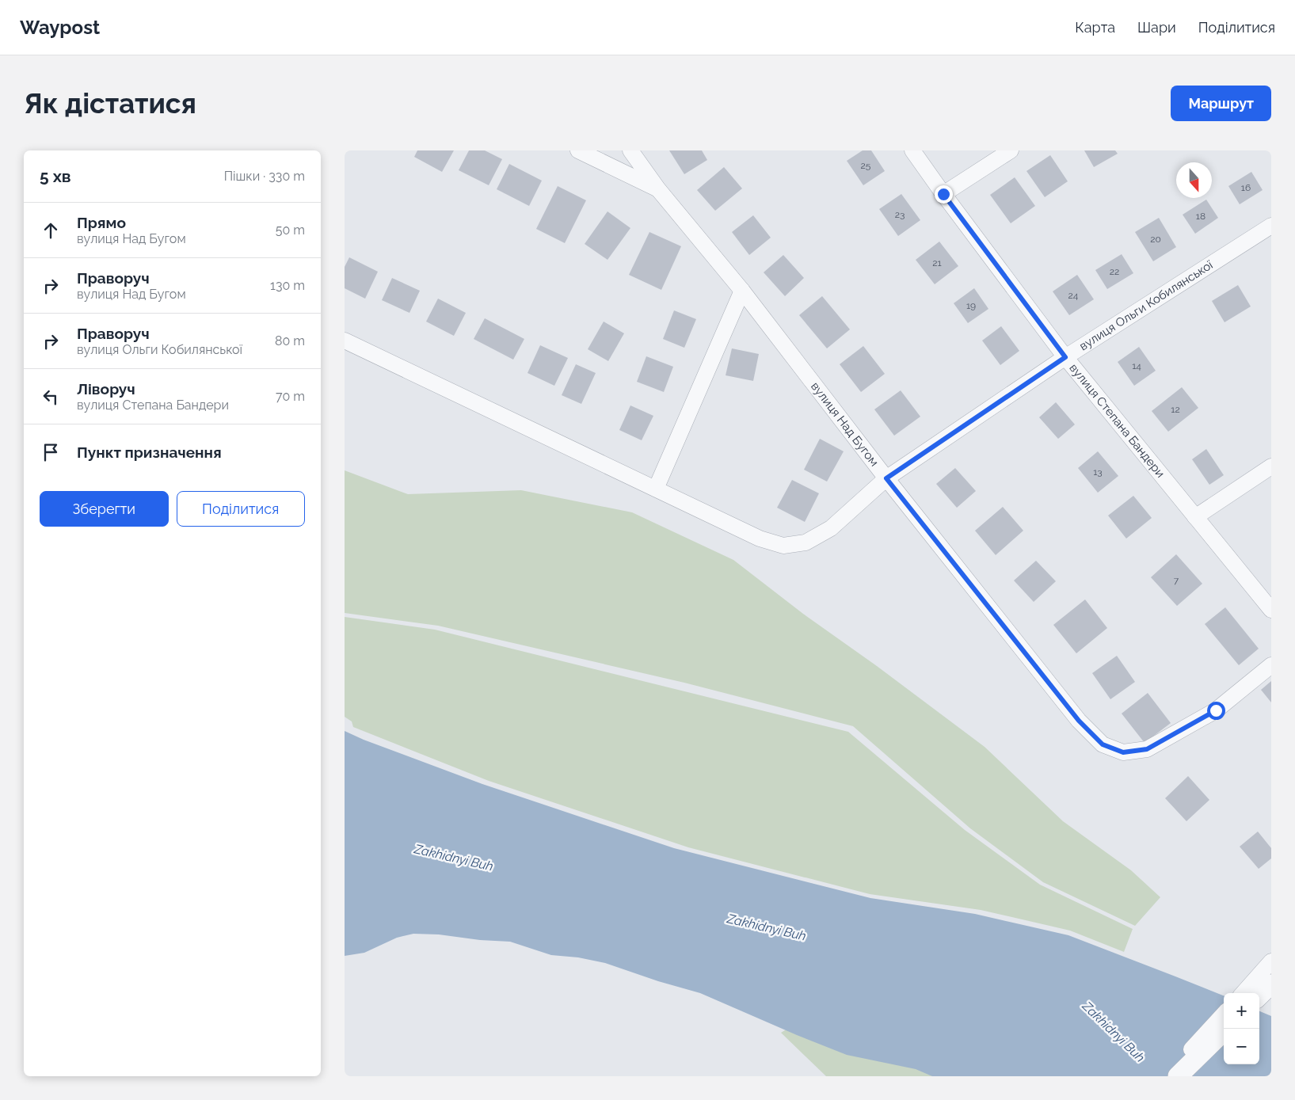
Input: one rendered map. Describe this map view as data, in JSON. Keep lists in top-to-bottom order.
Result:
{
  "streets": {
    "street": ["вулиця Ольги Кобилянської", "вулиця Степана Бандери", "вулиця Над Бугом"]
  },
  "crossings": [
    ["вулиця Ольги Кобилянської", "вулиця Степана Бандери"],
    ["вулиця Ольги Кобилянської", "вулиця Над Бугом"]
  ],
  "water": ["Zakhidnyi Buh"],
  "house_numbers": [
    "25",
    "16",
    "23",
    "18",
    "20",
    "21",
    "22",
    "24",
    "19",
    "14",
    "12",
    "13",
    "7"
  ],
  "north": "bottom",
  "page": {
    "header": "Waypost",
    "nav": ["Карта", "Шари", "Поділитися"],
    "buttons": [
      "Маршрут",
      ["Зберегти", "Поділитися"]
    ],
    "title": "Як дістатися",
    "heading": ["5 хв", "Пішки · 330 m"],
    "list": [
      ["Прямо", "вулиця Над Бугом", "50 m"],
      ["Праворуч", "вулиця Над Бугом", "130 m"],
      ["Праворуч", "вулиця Ольги Кобилянської", "80 m"],
      ["Ліворуч", "вулиця Степана Бандери", "70 m"],
      "Пункт призначення"
    ],
    "map_buttons": ["+", "−"]
  }
}
